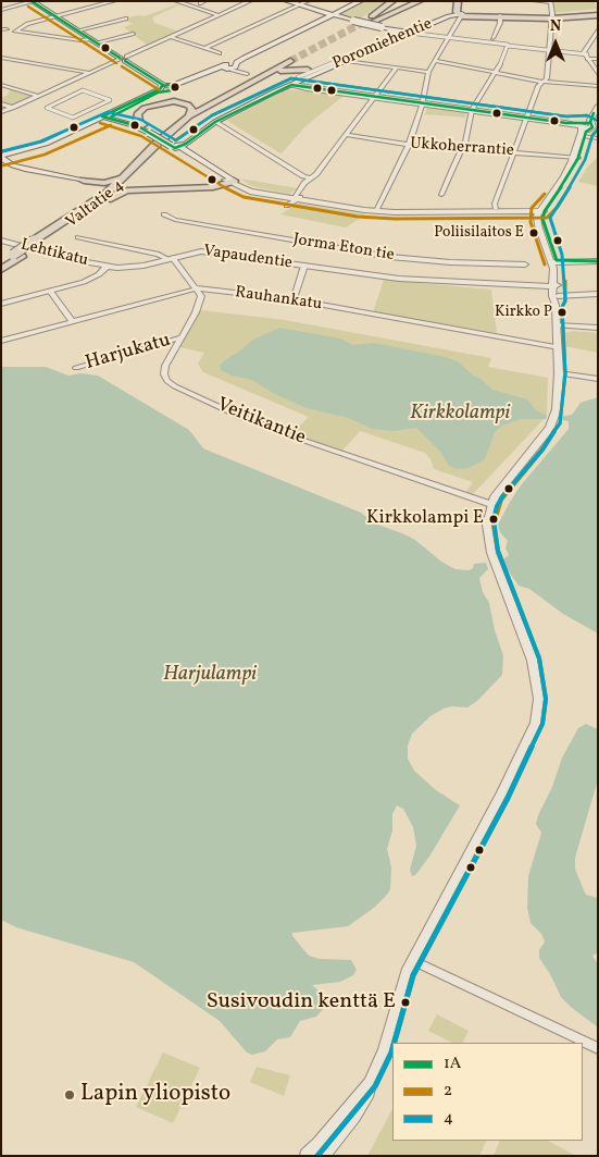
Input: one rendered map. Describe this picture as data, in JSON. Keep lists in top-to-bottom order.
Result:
{
  "streets": {
    "main road": ["Poromiehentie", "Valtatie 4"],
    "street": [
      "Ukkoherrantie",
      "Jorma Eton tie",
      "Lehtikatu",
      "Vapaudentie",
      "Rauhankatu",
      "Harjukatu",
      "Veitikantie"
    ]
  },
  "crossings": [
    ["Lehtikatu", "Vapaudentie"],
    ["Rauhankatu", "Veitikantie"],
    ["Harjukatu", "Veitikantie"]
  ],
  "water": ["Kirkkolampi", "Harjulampi"],
  "places": [
    "Poliisilaitos E",
    "Kirkko P",
    "Kirkkolampi E",
    "Susivoudin kenttä E",
    "Lapin yliopisto"
  ],
  "lines": ["transit line 1A", "transit line 2", "transit line 4"],
  "legend": ["1A", "2", "4"],
  "north": "top"
}
